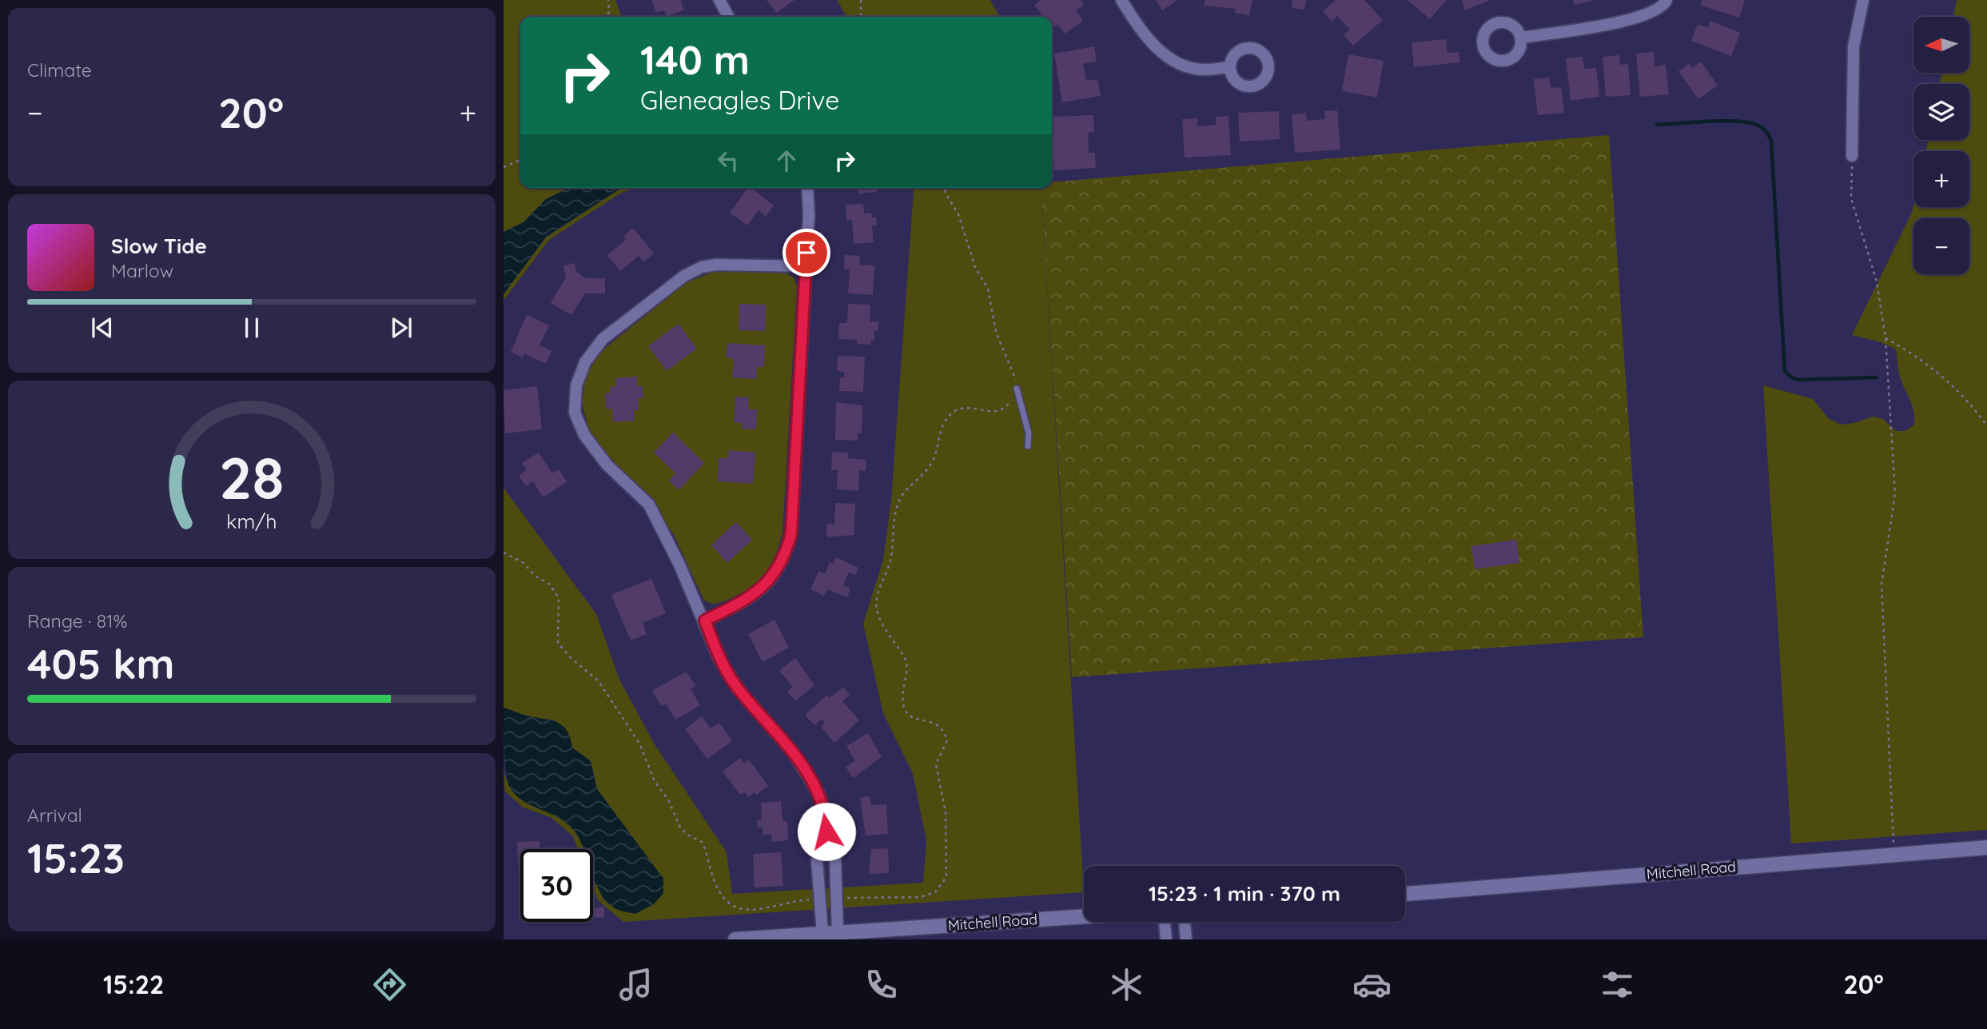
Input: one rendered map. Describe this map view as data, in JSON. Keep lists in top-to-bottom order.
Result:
{
  "streets": {
    "street": ["Mitchell Road"]
  },
  "north": "left",
  "page": {
    "tile": [
      "Climate",
      ["Range · 81%", "405 km"],
      ["Arrival", "15:23"]
    ],
    "map_buttons": ["+", "−"],
    "turn": ["140 m", "Gleneagles Drive"],
    "heat": ["−", "20°", "+"],
    "song": ["Slow Tide", "Marlow"],
    "limit": "30",
    "trip": "15:23 · 1 min · 370 m",
    "tabs": ["15:22", "20°"],
    "gauge": ["28", "km/h"]
  }
}
